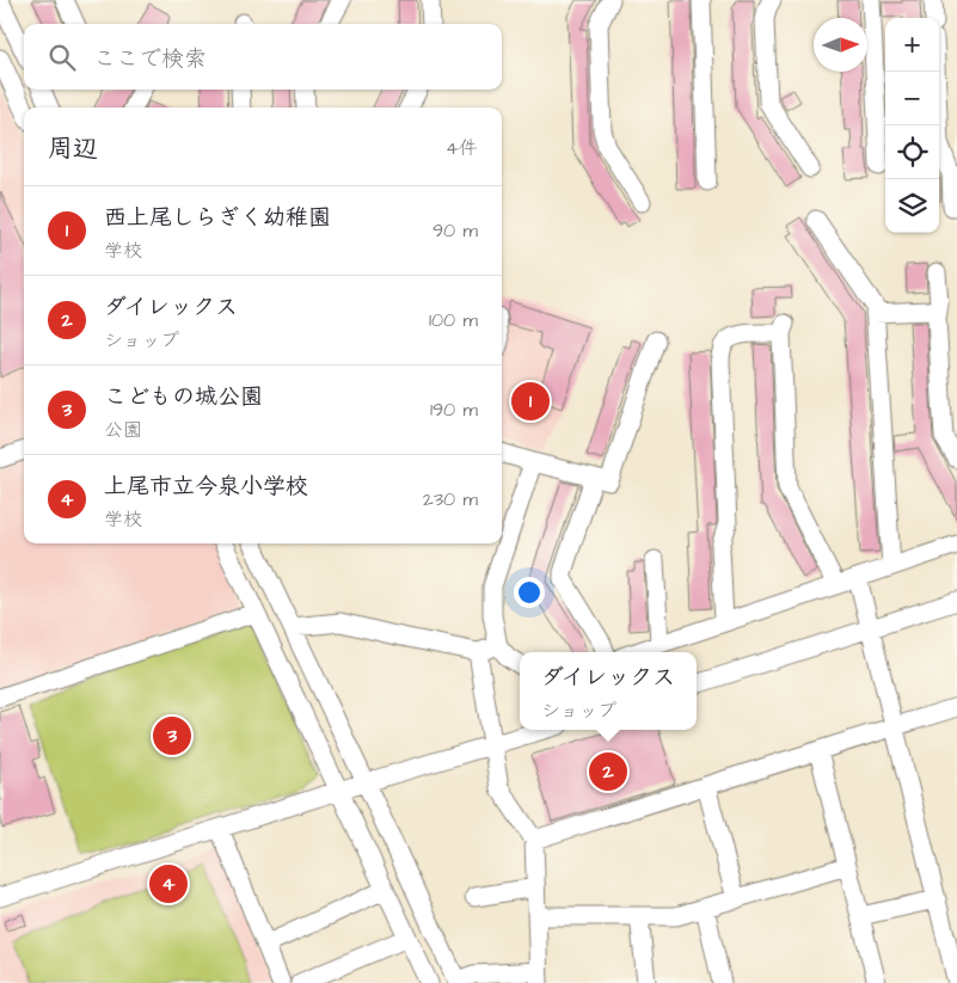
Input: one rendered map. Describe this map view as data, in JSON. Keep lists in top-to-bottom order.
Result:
{
  "north": "right",
  "page": {
    "map_buttons": ["+", "−"],
    "search": "ここで検索",
    "heading": ["周辺", "4件"],
    "list": [
      {
        "mark": "1",
        "name": "西上尾しらぎく幼稚園",
        "note": "学校",
        "value": "90 m"
      },
      {
        "mark": "2",
        "name": "ダイレックス",
        "note": "ショップ",
        "value": "100 m"
      },
      {
        "mark": "3",
        "name": "こどもの城公園",
        "note": "公園",
        "value": "190 m"
      },
      {
        "mark": "4",
        "name": "上尾市立今泉小学校",
        "note": "学校",
        "value": "230 m"
      }
    ],
    "pins": [
      "1",
      "3",
      "2",
      "4"
    ],
    "popup": ["ダイレックス", "ショップ"]
  }
}
